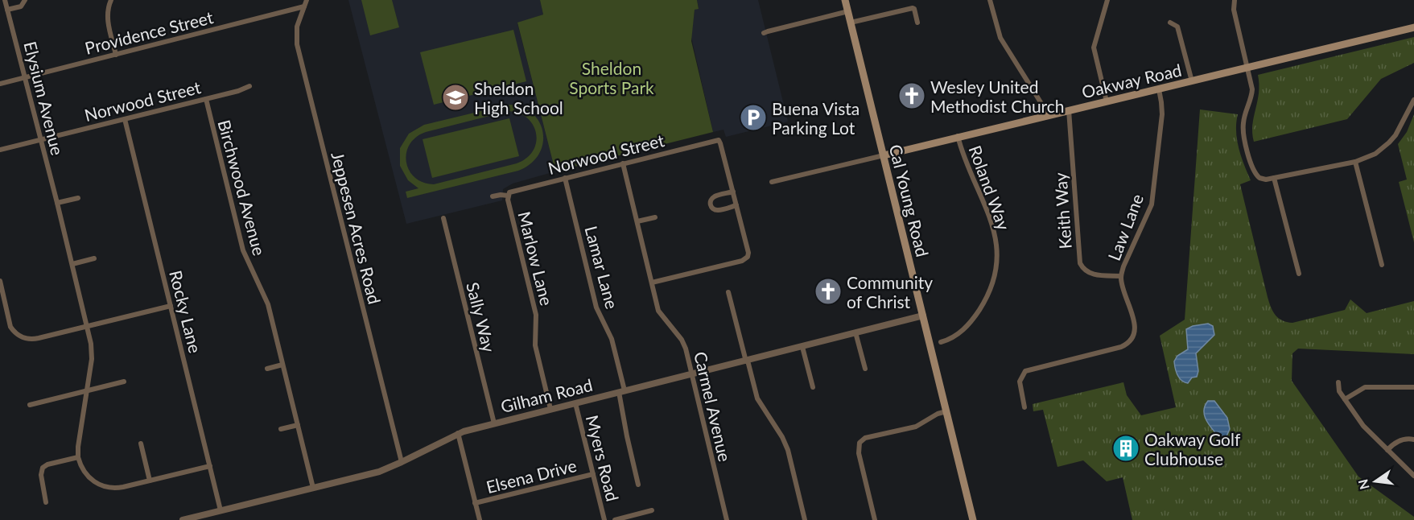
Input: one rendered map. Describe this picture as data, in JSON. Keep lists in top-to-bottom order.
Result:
{
  "streets": {
    "main road": ["Oakway Road", "Cal Young Road"],
    "street": [
      "Providence Street",
      "Elysium Avenue",
      "Norwood Street",
      "Birchwood Avenue",
      "Roland Way",
      "Keith Way",
      "Law Lane",
      "Jeppesen Acres Road",
      "Marlow Lane",
      "Lamar Lane",
      "Rocky Lane",
      "Sally Way",
      "Gilham Road",
      "Carmel Avenue",
      "Myers Road",
      "Elsena Drive"
    ]
  },
  "crossings": [
    ["Providence Street", "Elysium Avenue"],
    ["Providence Street", "Jeppesen Acres Road"],
    ["Oakway Road", "Roland Way"],
    ["Oakway Road", "Cal Young Road"],
    ["Oakway Road", "Keith Way"],
    ["Oakway Road", "Law Lane"],
    ["Elysium Avenue", "Norwood Street"],
    ["Norwood Street", "Birchwood Avenue"],
    ["Norwood Street", "Marlow Lane"],
    ["Norwood Street", "Lamar Lane"],
    ["Norwood Street", "Rocky Lane"],
    ["Norwood Street", "Carmel Avenue"],
    ["Birchwood Avenue", "Gilham Road"],
    ["Cal Young Road", "Gilham Road"],
    ["Keith Way", "Law Lane"],
    ["Jeppesen Acres Road", "Gilham Road"],
    ["Marlow Lane", "Gilham Road"],
    ["Lamar Lane", "Gilham Road"],
    ["Rocky Lane", "Gilham Road"],
    ["Sally Way", "Gilham Road"],
    ["Gilham Road", "Carmel Avenue"],
    ["Gilham Road", "Myers Road"],
    ["Myers Road", "Elsena Drive"]
  ],
  "parks": ["Sheldon Sports Park"],
  "places": {
    "church": ["Wesley United Methodist Church", "Community of Christ"],
    "school or university": ["Sheldon High School"],
    "parking": ["Buena Vista Parking Lot"],
    "building": ["Oakway Golf Clubhouse"]
  },
  "north": "left"
}
